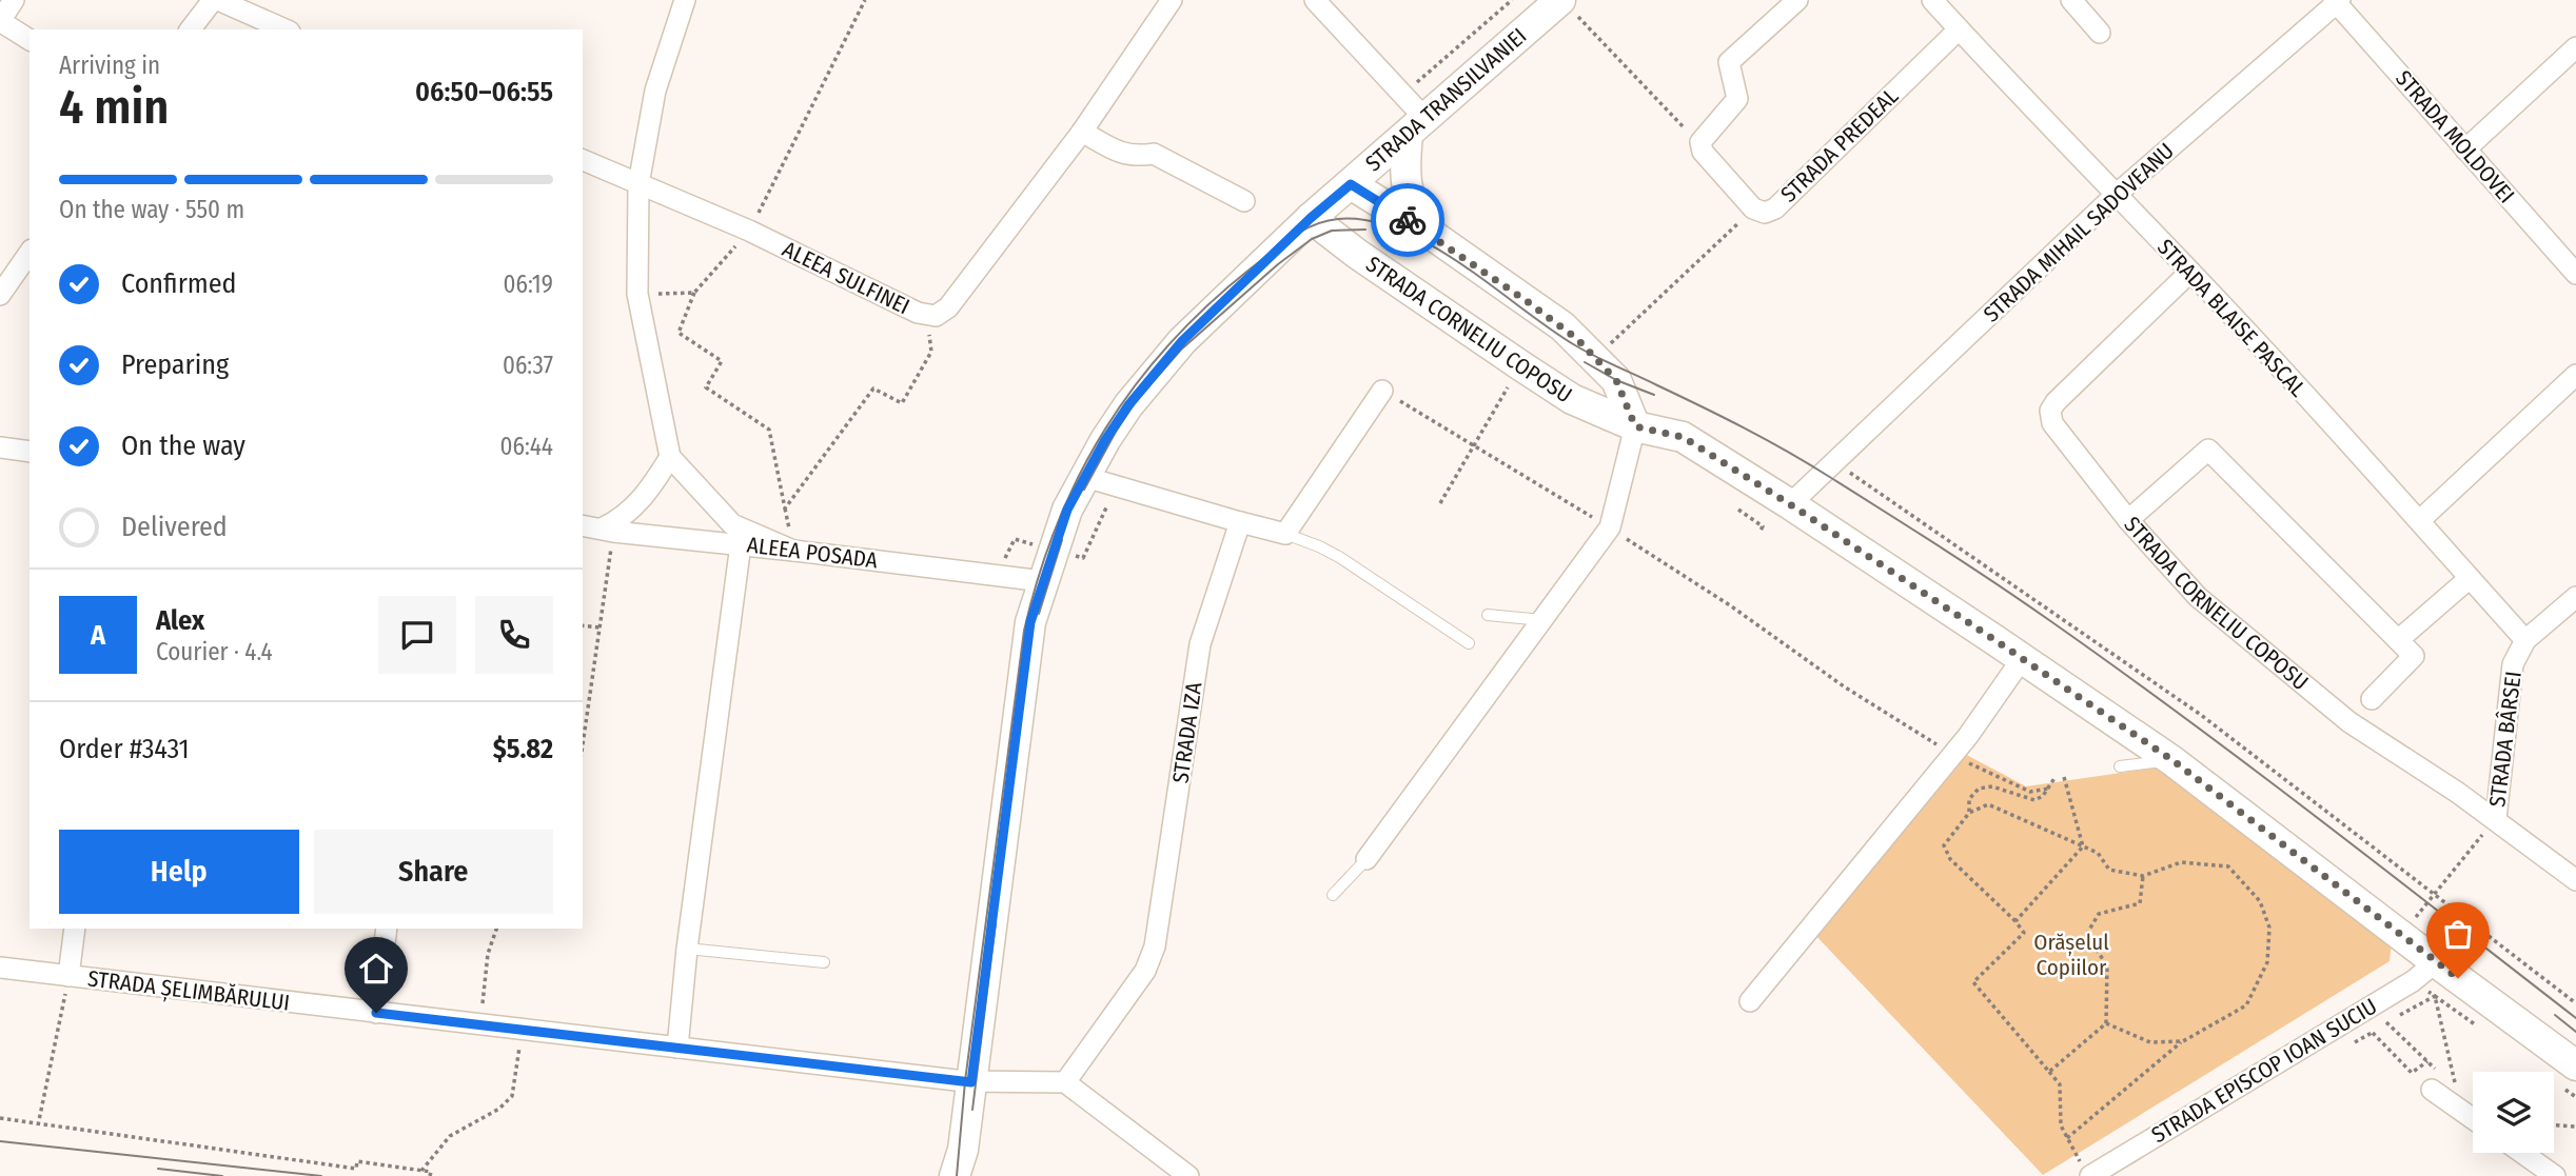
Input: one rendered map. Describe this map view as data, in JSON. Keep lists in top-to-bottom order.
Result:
{
  "streets": {
    "main road": ["STRADA TRANSILVANIEI", "STRADA CORNELIU COPOSU"],
    "street": [
      "STRADA MOLDOVEI",
      "STRADA PREDEAL",
      "STRADA MIHAIL SADOVEANU",
      "ALEEA SULFINEI",
      "STRADA BLAISE PASCAL",
      "ALEEA POSADA",
      "STRADA IZA",
      "STRADA BÂRSEI",
      "STRADA ȘELIMBĂRULUI",
      "STRADA EPISCOP IOAN SUCIU"
    ]
  },
  "crossings": [
    ["STRADA TRANSILVANIEI", "STRADA CORNELIU COPOSU"],
    ["STRADA TRANSILVANIEI", "ALEEA POSADA"],
    ["STRADA TRANSILVANIEI", "STRADA ȘELIMBĂRULUI"],
    ["STRADA MOLDOVEI", "STRADA MIHAIL SADOVEANU"],
    ["STRADA PREDEAL", "STRADA BLAISE PASCAL"],
    ["STRADA MIHAIL SADOVEANU", "STRADA BLAISE PASCAL"],
    ["STRADA MIHAIL SADOVEANU", "STRADA CORNELIU COPOSU"],
    ["STRADA BLAISE PASCAL", "STRADA CORNELIU COPOSU"],
    ["STRADA BLAISE PASCAL", "STRADA BÂRSEI"],
    ["STRADA CORNELIU COPOSU", "STRADA BÂRSEI"],
    ["STRADA CORNELIU COPOSU", "STRADA EPISCOP IOAN SUCIU"]
  ],
  "parks": ["Orășelul Copiilor"],
  "page": {
    "heading": ["4 min", "Arriving in", "06:50–06:55"],
    "panel": [
      "Alex",
      "Courier · 4.4",
      "Order #3431",
      "$5.82"
    ],
    "bar": "On the way · 550 m",
    "list": [
      ["Confirmed", "06:19"],
      ["Preparing", "06:37"],
      ["On the way", "06:44"],
      "Delivered"
    ],
    "round": "A",
    "buttons": ["Help", "Share"]
  }
}
